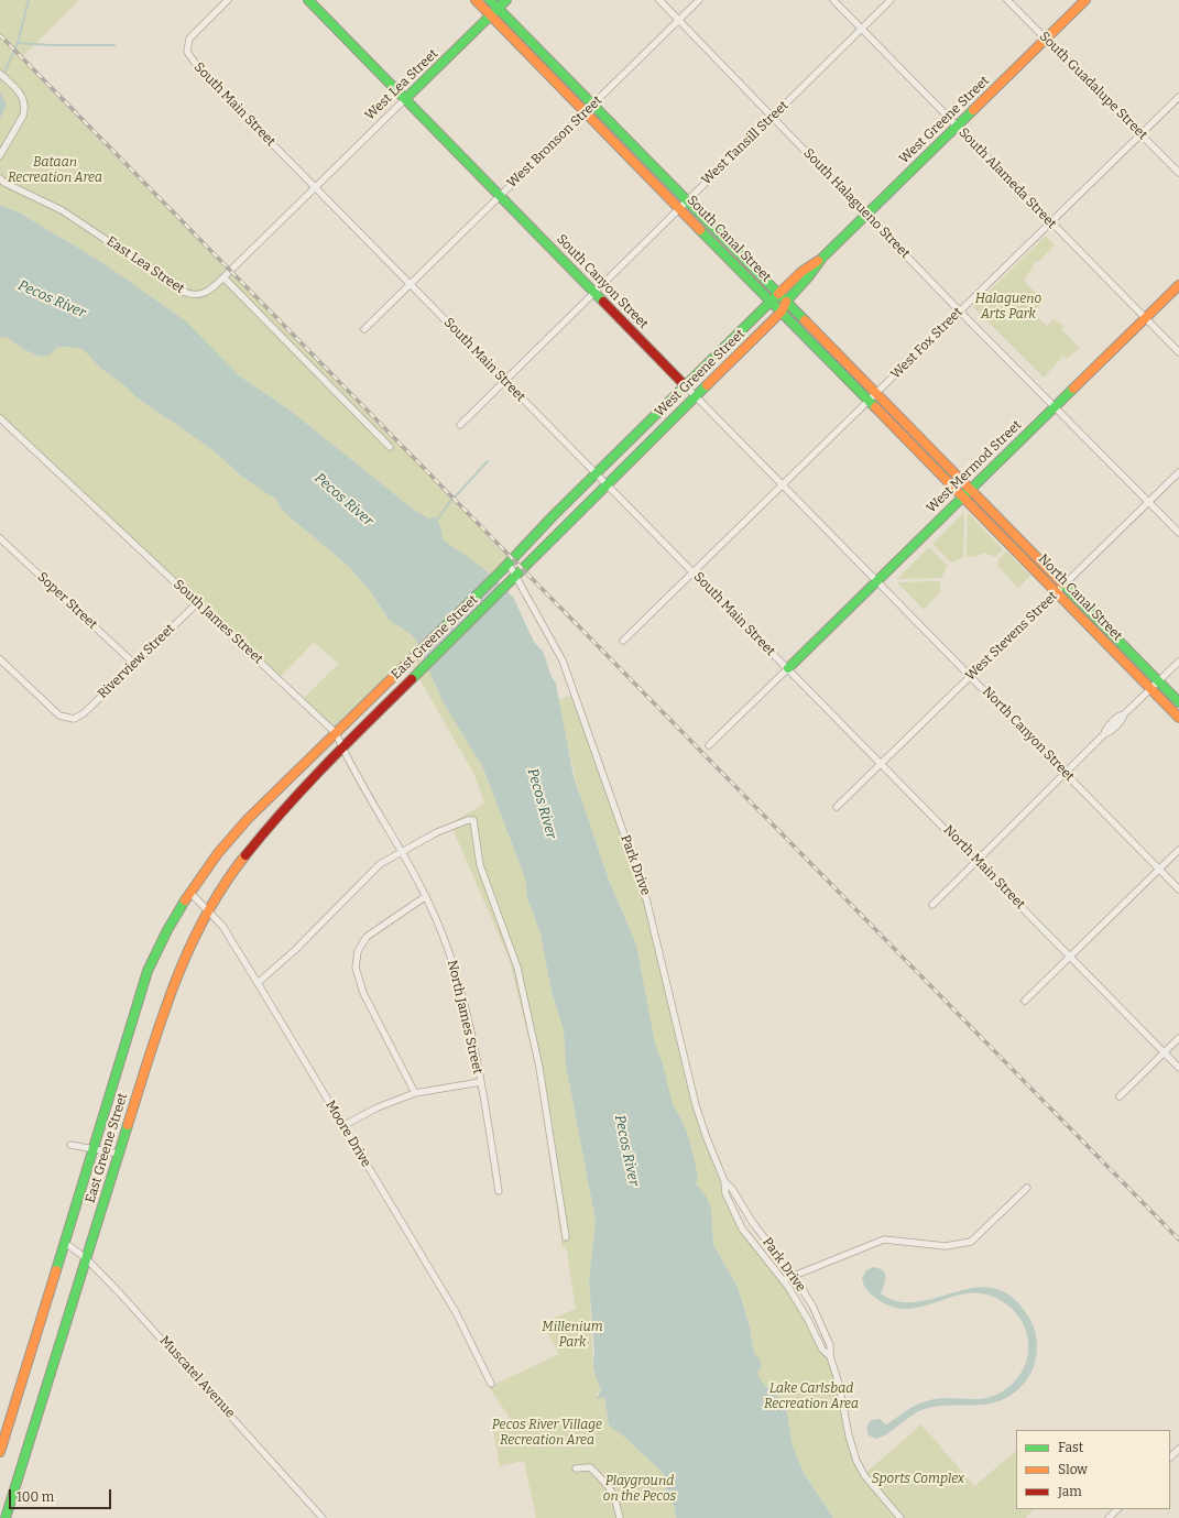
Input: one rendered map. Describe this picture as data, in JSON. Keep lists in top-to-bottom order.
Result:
{
  "streets": {
    "main road": [
      "West Lea Street",
      "West Greene Street",
      "South Canal Street",
      "South Canyon Street",
      "West Mermod Street",
      "North Canal Street",
      "East Greene Street"
    ],
    "street": [
      "South Guadalupe Street",
      "South Main Street",
      "West Bronson Street",
      "West Tansill Street",
      "South Alameda Street",
      "South Halagueno Street",
      "East Lea Street",
      "West Fox Street",
      "Soper Street",
      "South James Street",
      "West Stevens Street",
      "Riverview Street",
      "North Canyon Street",
      "Park Drive",
      "North Main Street",
      "North James Street",
      "Moore Drive",
      "Muscatel Avenue"
    ]
  },
  "crossings": [
    ["West Lea Street", "South Main Street"],
    ["West Lea Street", "South Canal Street"],
    ["West Lea Street", "East Lea Street"],
    ["West Lea Street", "South Canyon Street"],
    ["South Guadalupe Street", "West Greene Street"],
    ["South Guadalupe Street", "West Fox Street"],
    ["South Main Street", "West Greene Street"],
    ["South Main Street", "West Bronson Street"],
    ["South Main Street", "West Tansill Street"],
    ["South Main Street", "East Lea Street"],
    ["South Main Street", "West Fox Street"],
    ["South Main Street", "West Mermod Street"],
    ["South Main Street", "East Greene Street"],
    ["South Main Street", "North Main Street"],
    ["West Greene Street", "South Alameda Street"],
    ["West Greene Street", "South Halagueno Street"],
    ["West Greene Street", "South Canal Street"],
    ["West Greene Street", "South Canyon Street"],
    ["West Greene Street", "East Greene Street"],
    ["West Bronson Street", "South Halagueno Street"],
    ["West Bronson Street", "South Canal Street"],
    ["West Bronson Street", "South Canyon Street"],
    ["West Tansill Street", "South Alameda Street"],
    ["West Tansill Street", "South Halagueno Street"],
    ["West Tansill Street", "South Canal Street"],
    ["West Tansill Street", "South Canyon Street"],
    ["South Alameda Street", "West Fox Street"],
    ["South Alameda Street", "West Mermod Street"],
    ["South Halagueno Street", "West Fox Street"],
    ["South Halagueno Street", "West Mermod Street"],
    ["South Halagueno Street", "West Stevens Street"],
    ["South Canal Street", "West Fox Street"],
    ["South Canal Street", "West Mermod Street"],
    ["South Canal Street", "North Canal Street"],
    ["South Canyon Street", "West Fox Street"],
    ["South Canyon Street", "West Mermod Street"],
    ["South Canyon Street", "North Canyon Street"],
    ["West Mermod Street", "North Canal Street"],
    ["West Mermod Street", "North Canyon Street"],
    ["West Mermod Street", "North Main Street"],
    ["North Canal Street", "West Stevens Street"],
    ["Soper Street", "Riverview Street"],
    ["South James Street", "East Greene Street"],
    ["South James Street", "Riverview Street"],
    ["South James Street", "North James Street"],
    ["West Stevens Street", "North Canyon Street"],
    ["West Stevens Street", "North Main Street"],
    ["East Greene Street", "Park Drive"],
    ["East Greene Street", "Moore Drive"],
    ["East Greene Street", "Muscatel Avenue"]
  ],
  "water": ["Pecos River"],
  "parks": [
    "Bataan Recreation Area",
    "Halagueno Arts Park",
    "Millenium Park",
    "Lake Carlsbad Recreation Area",
    "Pecos River Village Recreation Area",
    "Sports Complex",
    "Playground on the Pecos"
  ],
  "legend": ["Fast", "Slow", "Jam"],
  "scale_bar": "100 m"
}
